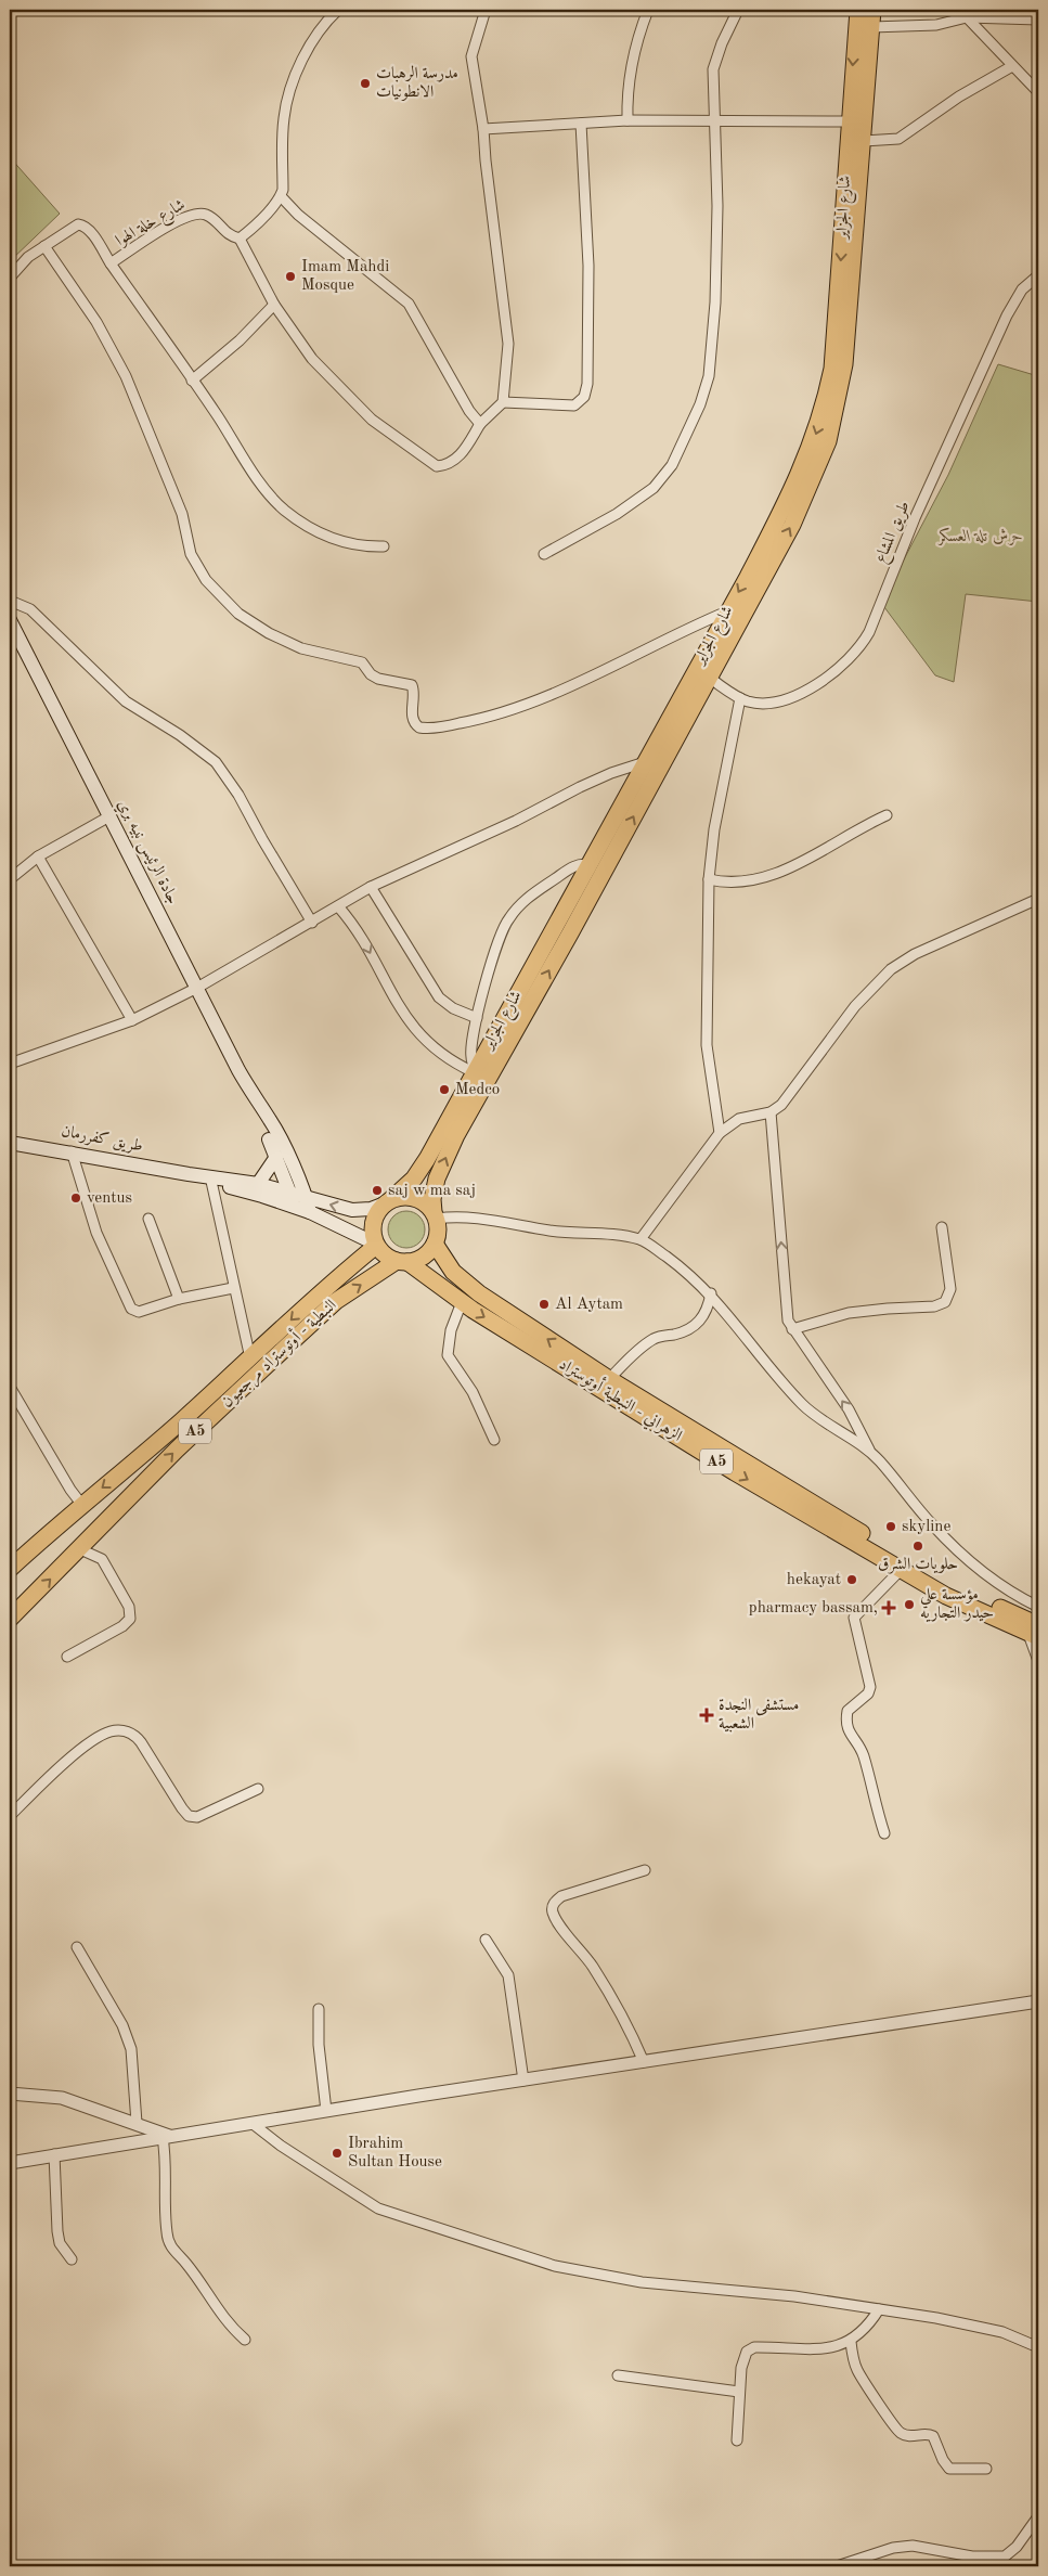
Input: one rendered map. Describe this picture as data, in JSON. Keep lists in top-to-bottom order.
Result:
{
  "streets": {
    "main road": [
      "شارع الجزاير",
      "جادة الرئيس نبيه بري",
      "طريق كفررمان",
      "النبطية - أوتوستراد مرجعيون",
      "الزهراني - النبطية أوتوستراد",
      "A5"
    ],
    "street": ["شارع خلة الهوا", "طريق المشاع"]
  },
  "crossings": [
    ["شارع الجزاير", "طريق المشاع"],
    ["شارع الجزاير", "النبطية - أوتوستراد مرجعيون"],
    ["شارع الجزاير", "الزهراني - النبطية أوتوستراد"],
    ["شارع الجزاير", "A5"],
    ["النبطية - أوتوستراد مرجعيون", "الزهراني - النبطية أوتوستراد"],
    ["النبطية - أوتوستراد مرجعيون", "A5"],
    ["الزهراني - النبطية أوتوستراد", "A5"]
  ],
  "parks": ["حرش تلة العسكر"],
  "places": {
    "other": [
      "مدرسة الرهبات الانطونيات",
      "Imam Mahdi Mosque",
      "Medco",
      "saj w ma saj",
      "ventus",
      "Al Aytam",
      "skyline",
      "حلويات الشرق",
      "hekayat",
      "مؤسسة علي حيدر التجاريه",
      "Ibrahim Sultan House"
    ],
    "health": ["pharmacy bassam,", "مستشفى النجدة الشعبية"]
  }
}
